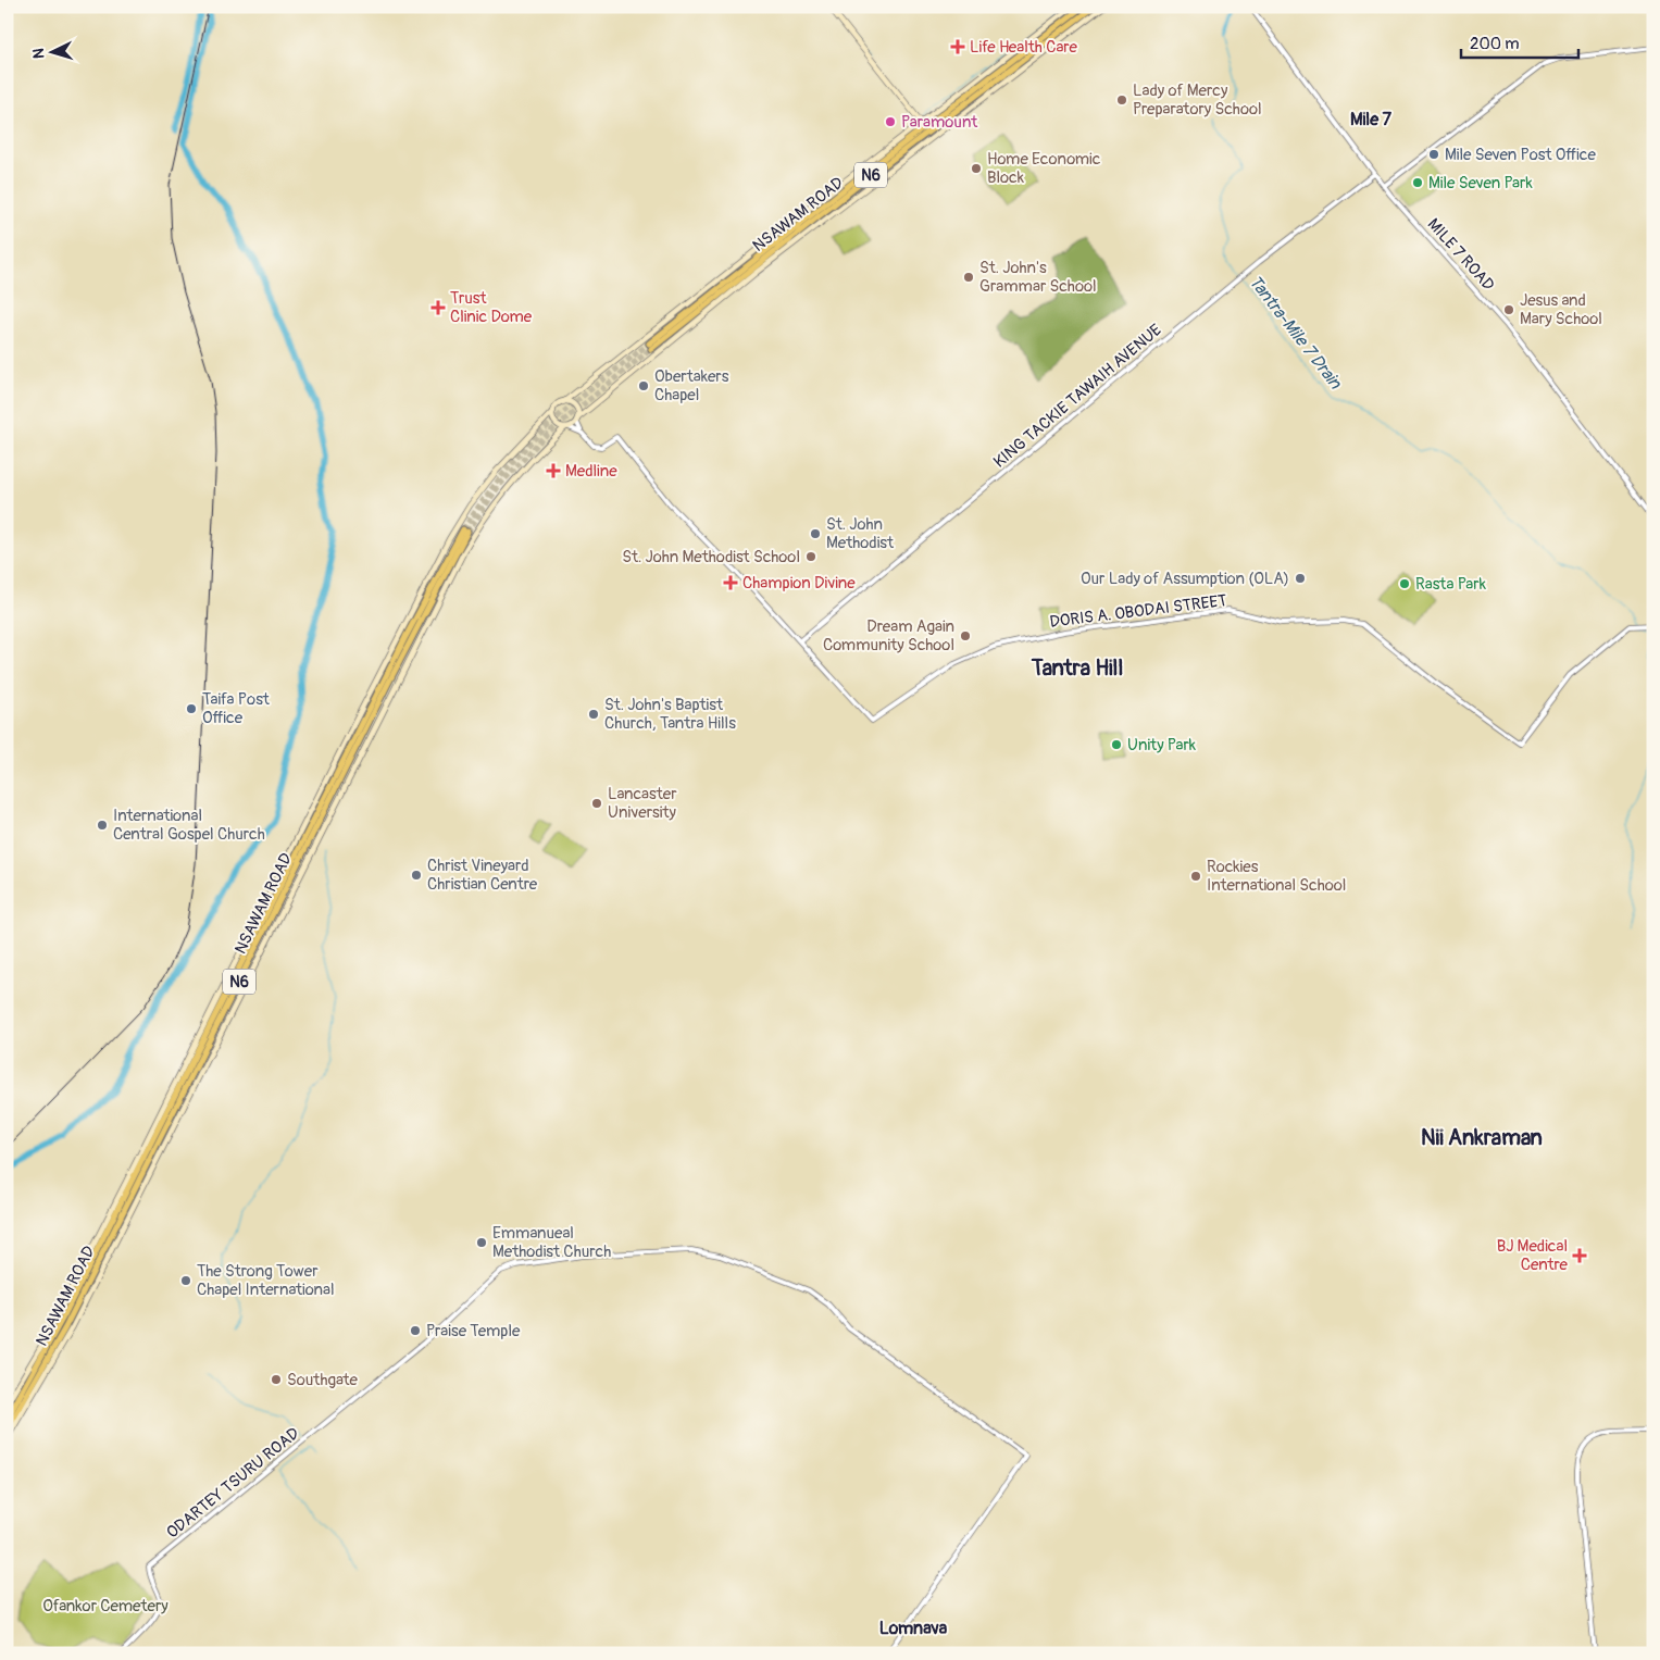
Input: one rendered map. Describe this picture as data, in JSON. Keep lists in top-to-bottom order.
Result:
{
  "streets": {
    "highway": ["N6", "NSAWAM ROAD"],
    "street": [
      "MILE 7 ROAD",
      "KING TACKIE TAWAIH AVENUE",
      "DORIS A. OBODAI STREET",
      "ODARTEY TSURU ROAD"
    ]
  },
  "crossings": [
    ["MILE 7 ROAD", "KING TACKIE TAWAIH AVENUE"],
    ["KING TACKIE TAWAIH AVENUE", "DORIS A. OBODAI STREET"]
  ],
  "districts": [
    "Mile 7",
    "Tantra Hill",
    "Nii Ankraman",
    "Lomnava"
  ],
  "water": ["Tantra-Mile 7 Drain"],
  "parks": ["Ofankor Cemetery"],
  "places": {
    "health": [
      "Life Health Care",
      "Trust Clinic Dome",
      "Medline",
      "Champion Divine",
      "BJ Medical Centre"
    ],
    "other": [
      "Lady of Mercy Preparatory School",
      "Paramount",
      "Mile Seven Post Office",
      "Home Economic Block",
      "Mile Seven Park",
      "St. John's Grammar School",
      "Jesus and Mary School",
      "Obertakers Chapel",
      "St. John Methodist",
      "St. John Methodist School",
      "Our Lady of Assumption (OLA)",
      "Rasta Park",
      "Dream Again Community School",
      "Taifa Post Office",
      "St. John's Baptist Church, Tantra Hills",
      "Unity Park",
      "Lancaster University",
      "International Central Gospel Church",
      "Christ Vineyard Christian Centre",
      "Rockies International School",
      "Emmanueal Methodist Church",
      "The Strong Tower Chapel International",
      "Praise Temple",
      "Southgate"
    ]
  },
  "scale_bar": "200 m",
  "north": "left"
}
